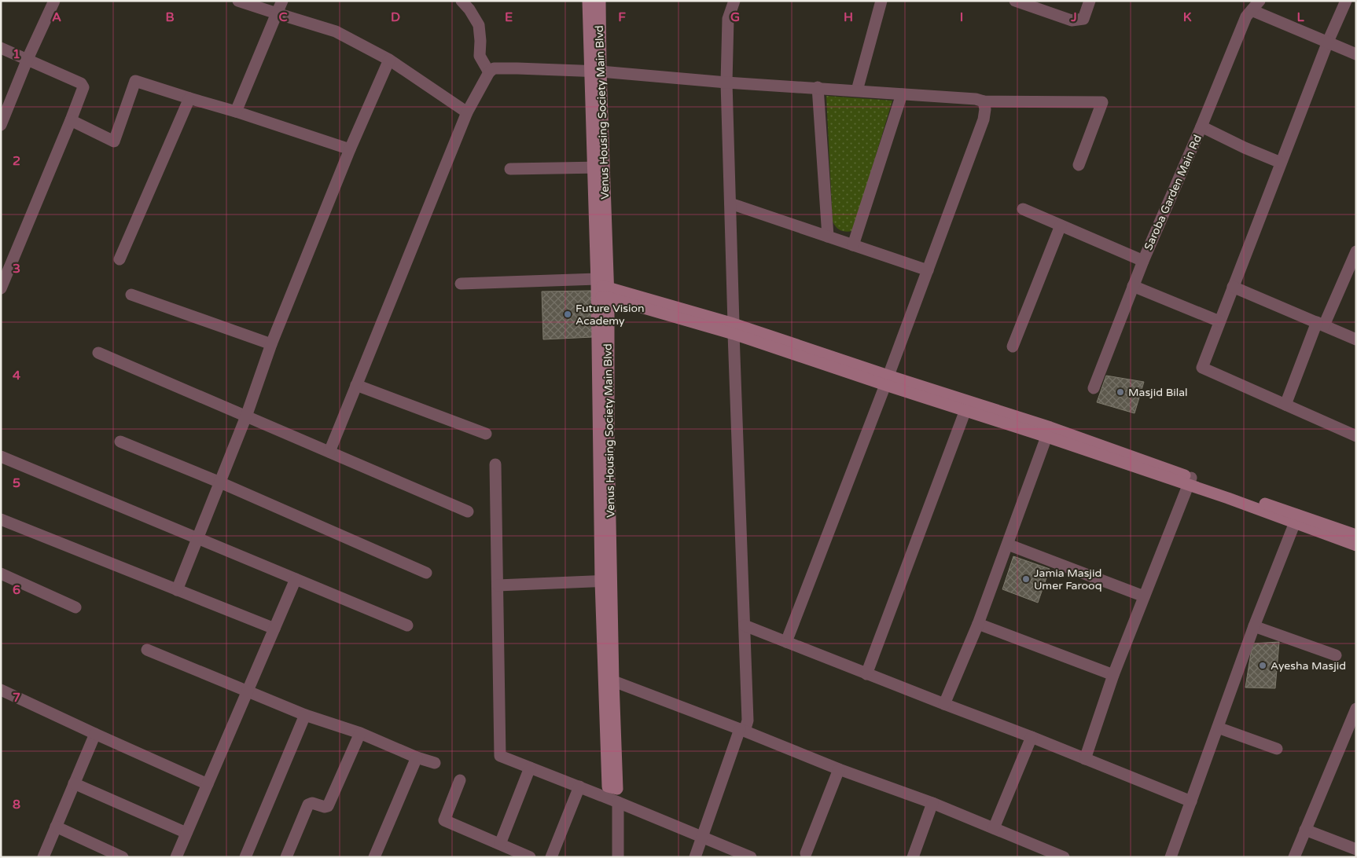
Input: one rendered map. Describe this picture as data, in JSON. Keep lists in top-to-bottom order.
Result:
{
  "streets": {
    "street": ["Venus Housing Society Main Blvd", "Saroba Garden Main Rd"]
  },
  "places": [
    "Future Vision Academy",
    "Masjid Bilal",
    "Jamia Masjid Umer Farooq",
    "Ayesha Masjid"
  ],
  "grid": {
    "columns": [
      "A",
      "B",
      "C",
      "D",
      "E",
      "F",
      "G",
      "H",
      "I",
      "J",
      "K",
      "L"
    ],
    "rows": [
      "1",
      "2",
      "3",
      "4",
      "5",
      "6",
      "7",
      "8"
    ]
  }
}
